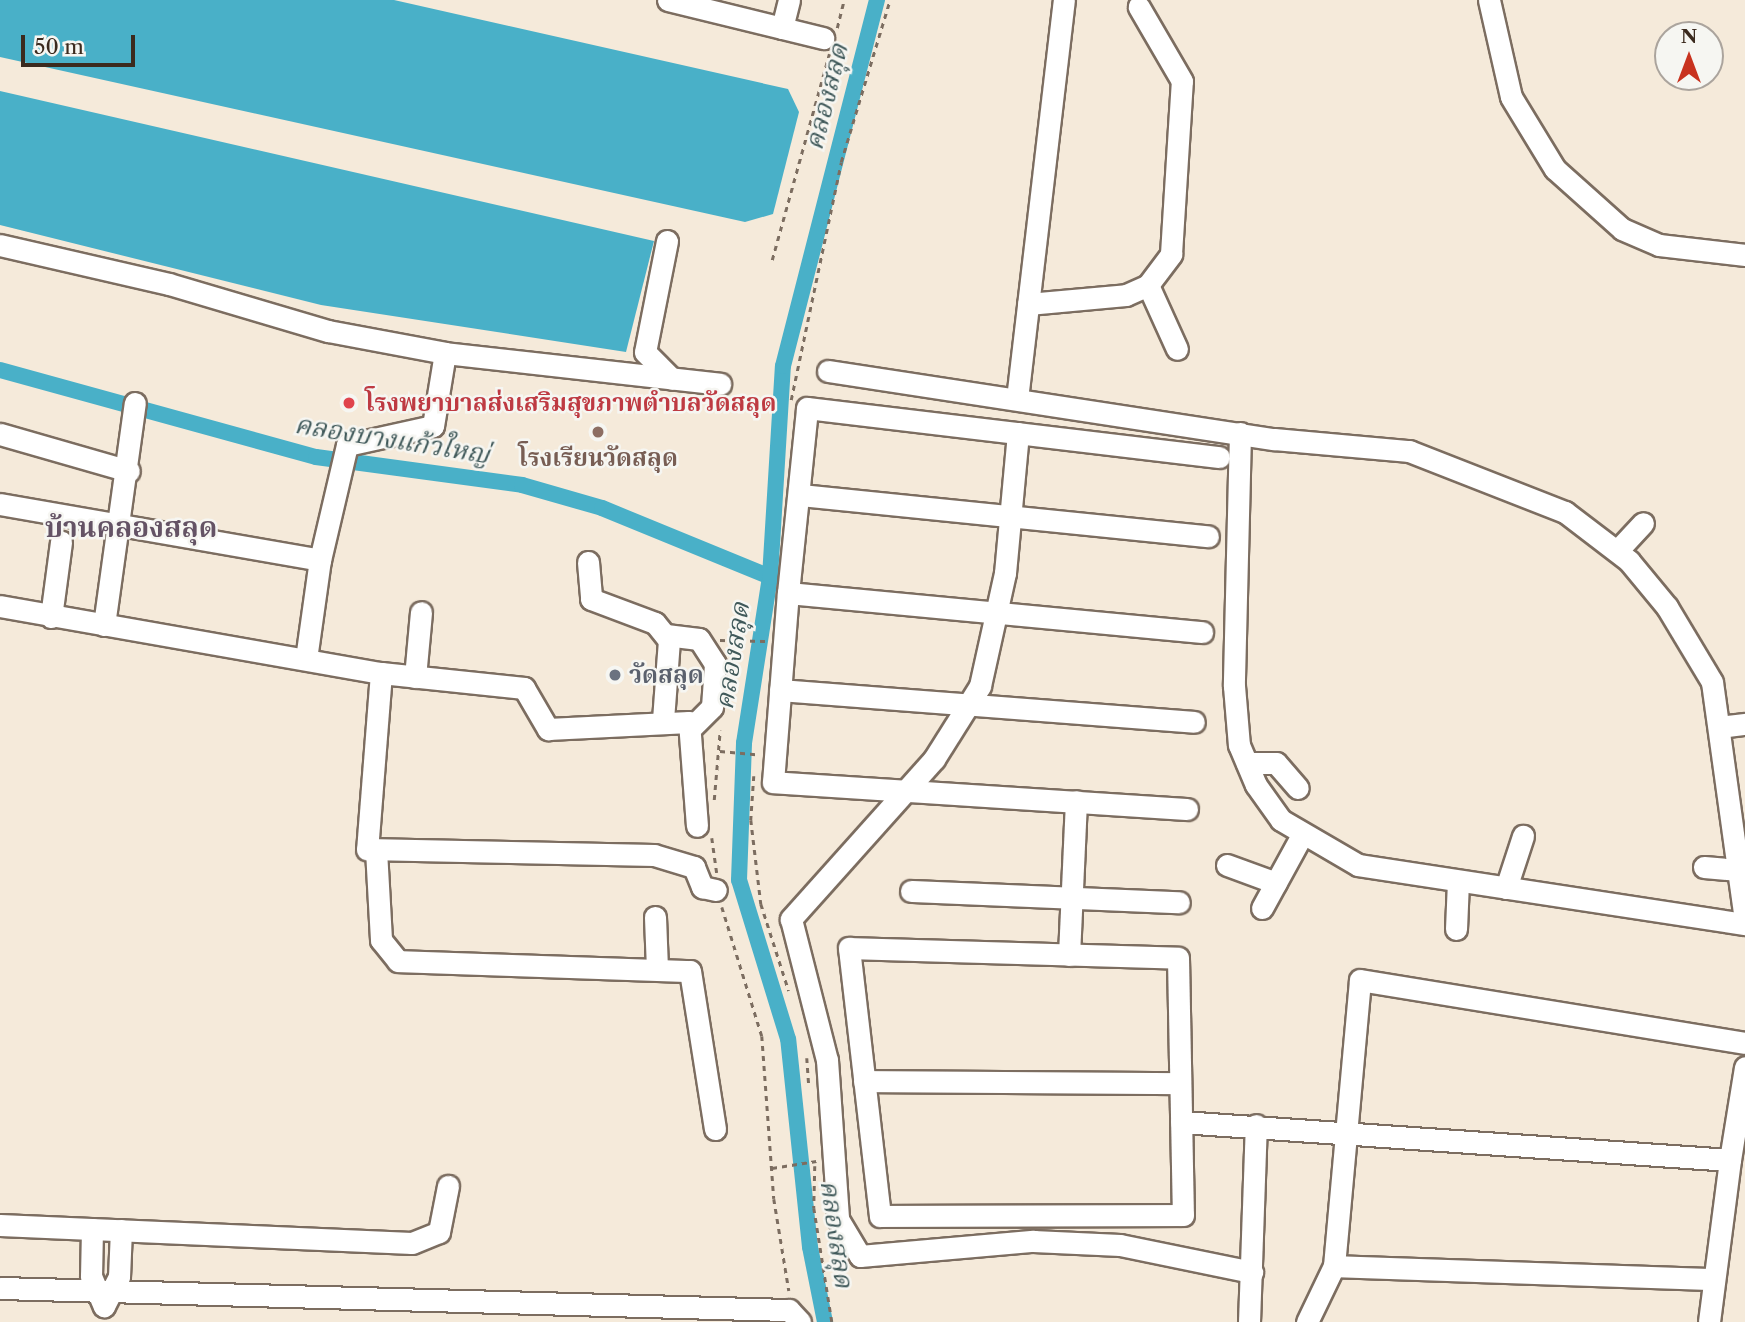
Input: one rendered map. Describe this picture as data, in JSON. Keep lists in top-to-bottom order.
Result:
{
  "districts": ["บ้านคลองสลุด"],
  "water": ["คลองสลุด", "คลองบางแก้วใหญ่"],
  "places": ["โรงพยาบาลส่งเสริมสุขภาพตำบลวัดสลุด", "โรงเรียนวัดสลุด", "วัดสลุด"],
  "scale_bar": "50 m",
  "north": "top"
}
